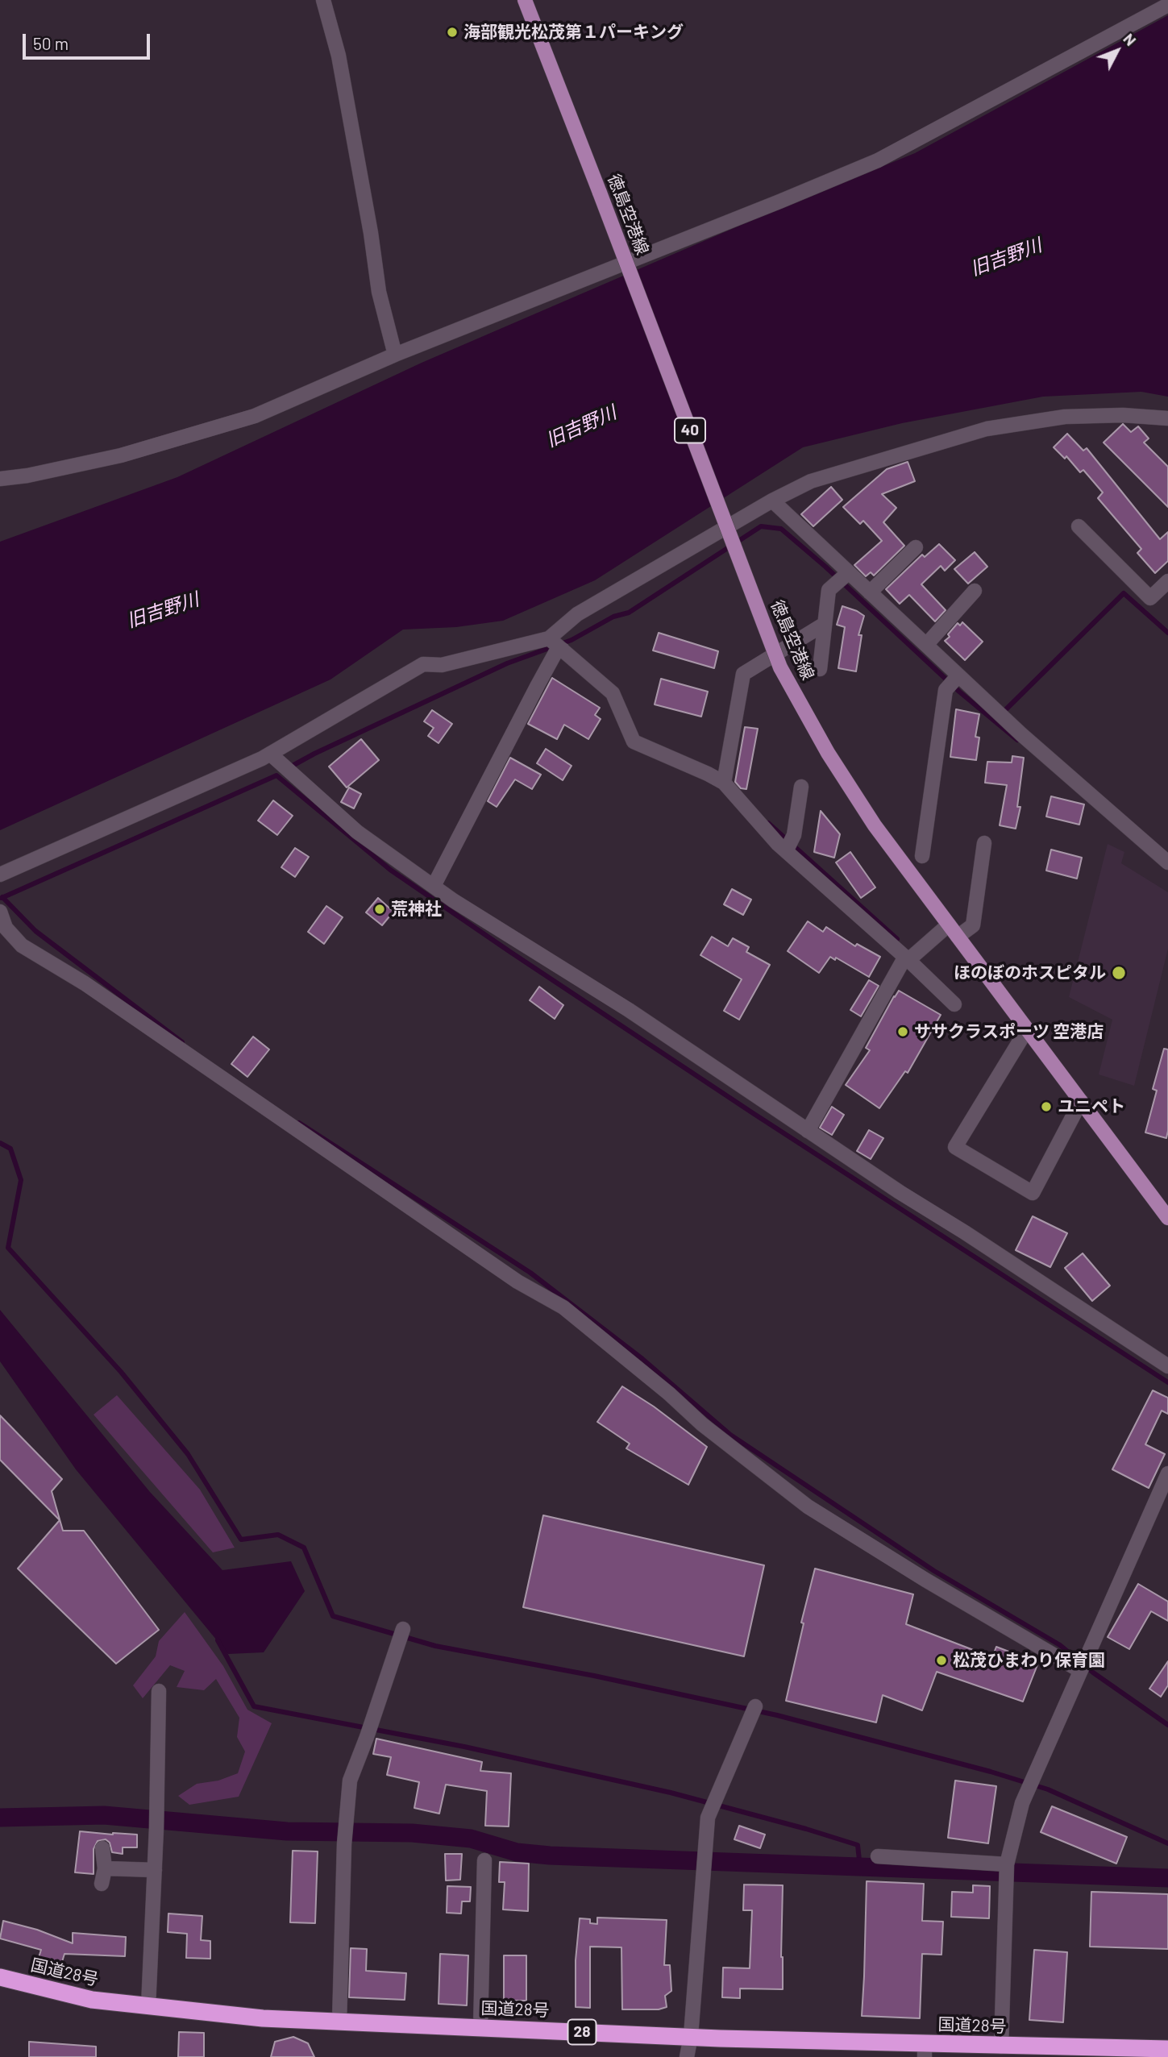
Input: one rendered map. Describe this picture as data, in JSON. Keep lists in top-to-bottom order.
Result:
{
  "streets": {
    "highway": ["国道28号", "28"],
    "main road": ["徳島空港線", "40"]
  },
  "water": ["旧吉野川"],
  "places": [
    "海部観光松茂第１パーキング",
    "荒神社",
    "ほのぼのホスピタル",
    "ササクラスポーツ 空港店",
    "ユニペト",
    "松茂ひまわり保育園"
  ],
  "scale_bar": "50 m",
  "north": "top right"
}
